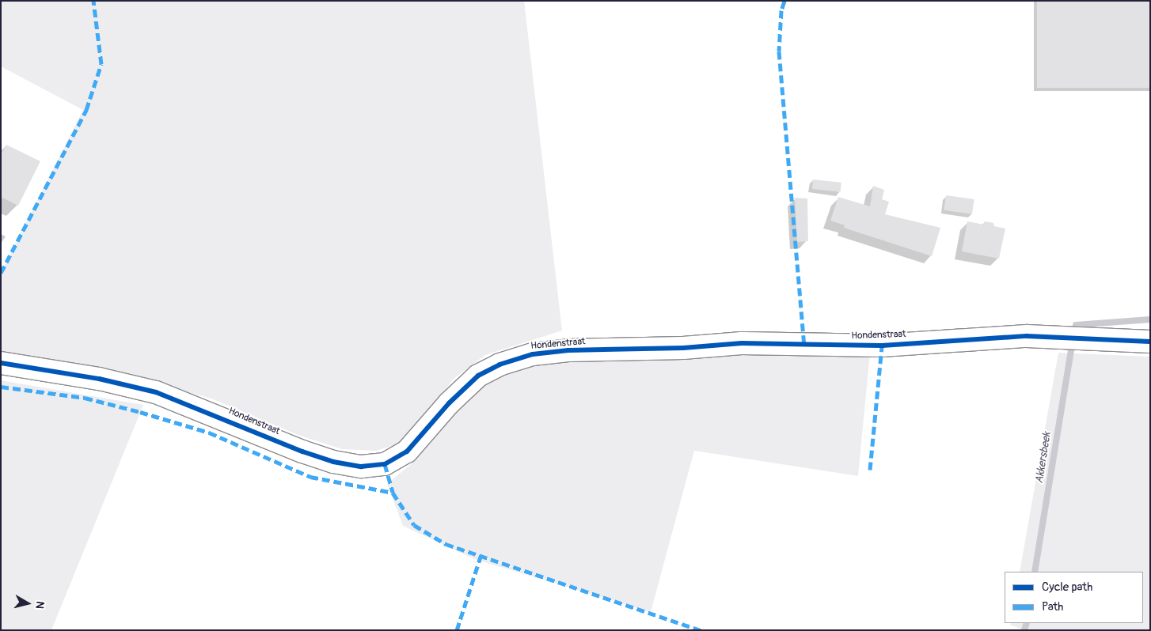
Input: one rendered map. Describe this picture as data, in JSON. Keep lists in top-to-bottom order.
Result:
{
  "streets": {
    "street": ["Hondenstraat"]
  },
  "water": ["Akkersbeek"],
  "legend": ["Cycle path", "Path"],
  "north": "right"
}
